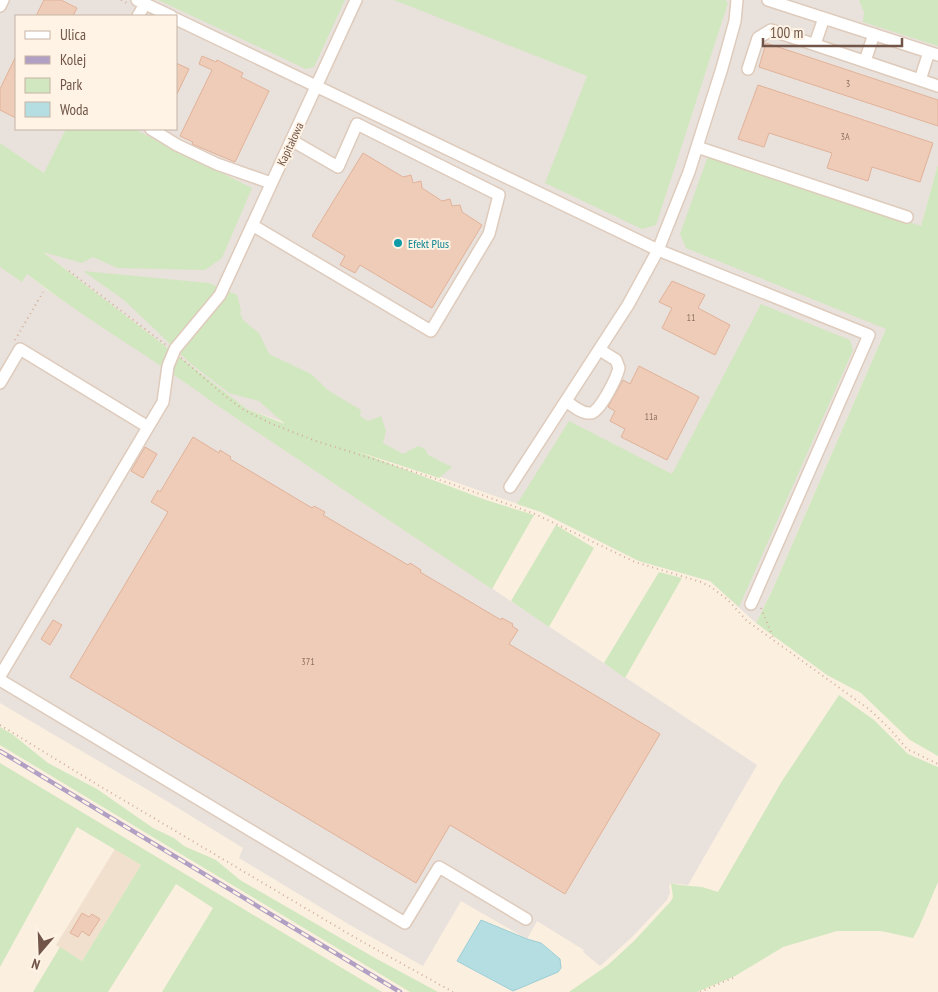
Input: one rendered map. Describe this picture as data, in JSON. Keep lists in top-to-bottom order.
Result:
{
  "streets": {
    "street": ["Kapitałowa"]
  },
  "places": ["Efekt Plus"],
  "house_numbers": [
    "3",
    "3A",
    "11",
    "11a",
    "371"
  ],
  "legend": [
    "Ulica",
    "Kolej",
    "Park",
    "Woda"
  ],
  "scale_bar": "100 m",
  "north": "bottom"
}
